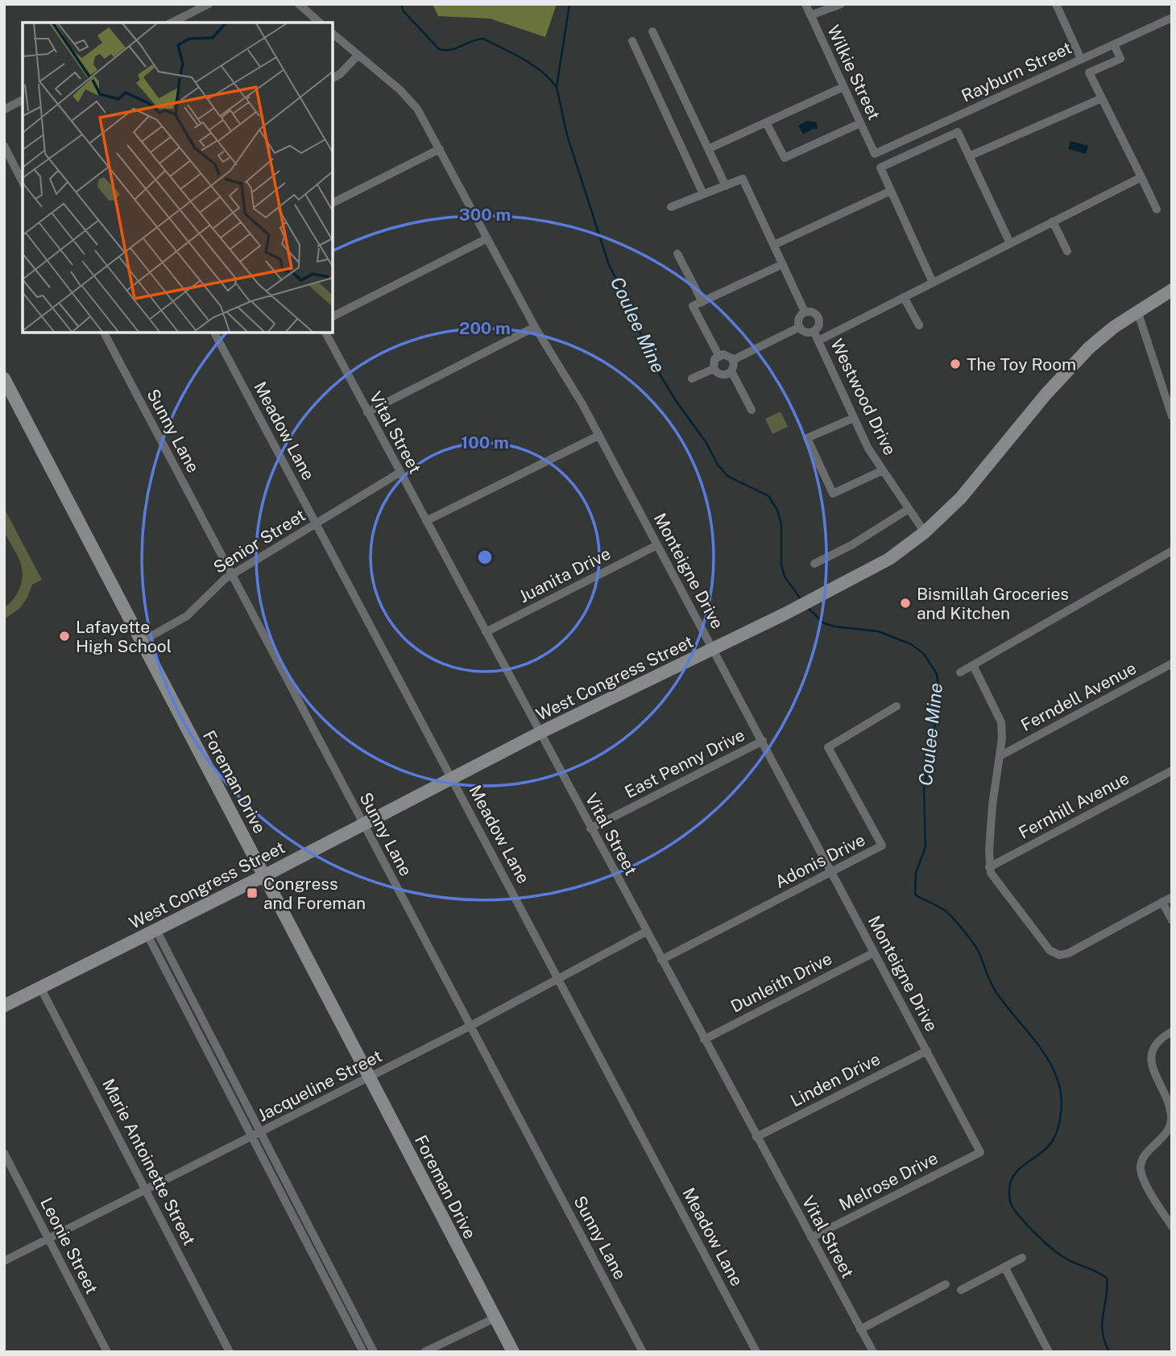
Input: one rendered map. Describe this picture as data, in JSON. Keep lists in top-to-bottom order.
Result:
{
  "streets": {
    "main road": ["West Congress Street", "Foreman Drive"],
    "street": [
      "Rayburn Street",
      "Wilkie Street",
      "Westwood Drive",
      "Sunny Lane",
      "Meadow Lane",
      "Vital Street",
      "Senior Street",
      "Monteigne Drive",
      "Juanita Drive",
      "Ferndell Avenue",
      "East Penny Drive",
      "Fernhill Avenue",
      "Adonis Drive",
      "Dunleith Drive",
      "Linden Drive",
      "Jacqueline Street",
      "Marie Antoinette Street",
      "Melrose Drive",
      "Leonie Street"
    ]
  },
  "crossings": [
    ["Rayburn Street", "Wilkie Street"],
    ["Westwood Drive", "West Congress Street"],
    ["Sunny Lane", "Senior Street"],
    ["Sunny Lane", "West Congress Street"],
    ["Sunny Lane", "Jacqueline Street"],
    ["Meadow Lane", "Senior Street"],
    ["Meadow Lane", "West Congress Street"],
    ["Meadow Lane", "Jacqueline Street"],
    ["Vital Street", "Senior Street"],
    ["Vital Street", "Juanita Drive"],
    ["Vital Street", "West Congress Street"],
    ["Vital Street", "East Penny Drive"],
    ["Vital Street", "Adonis Drive"],
    ["Vital Street", "Dunleith Drive"],
    ["Vital Street", "Linden Drive"],
    ["Vital Street", "Jacqueline Street"],
    ["Vital Street", "Melrose Drive"],
    ["Senior Street", "Foreman Drive"],
    ["Monteigne Drive", "Juanita Drive"],
    ["Monteigne Drive", "West Congress Street"],
    ["Monteigne Drive", "East Penny Drive"],
    ["Monteigne Drive", "Adonis Drive"],
    ["Monteigne Drive", "Dunleith Drive"],
    ["Monteigne Drive", "Linden Drive"],
    ["Monteigne Drive", "Melrose Drive"],
    ["West Congress Street", "Foreman Drive"],
    ["West Congress Street", "Marie Antoinette Street"],
    ["Foreman Drive", "Jacqueline Street"],
    ["Jacqueline Street", "Marie Antoinette Street"],
    ["Jacqueline Street", "Leonie Street"]
  ],
  "water": ["Coulee Mine"],
  "places": {
    "other": ["The Toy Room", "Bismillah Groceries and Kitchen", "Lafayette High School"],
    "transit": ["Congress and Foreman"]
  },
  "rings": ["300 m", "200 m", "100 m"]
}
